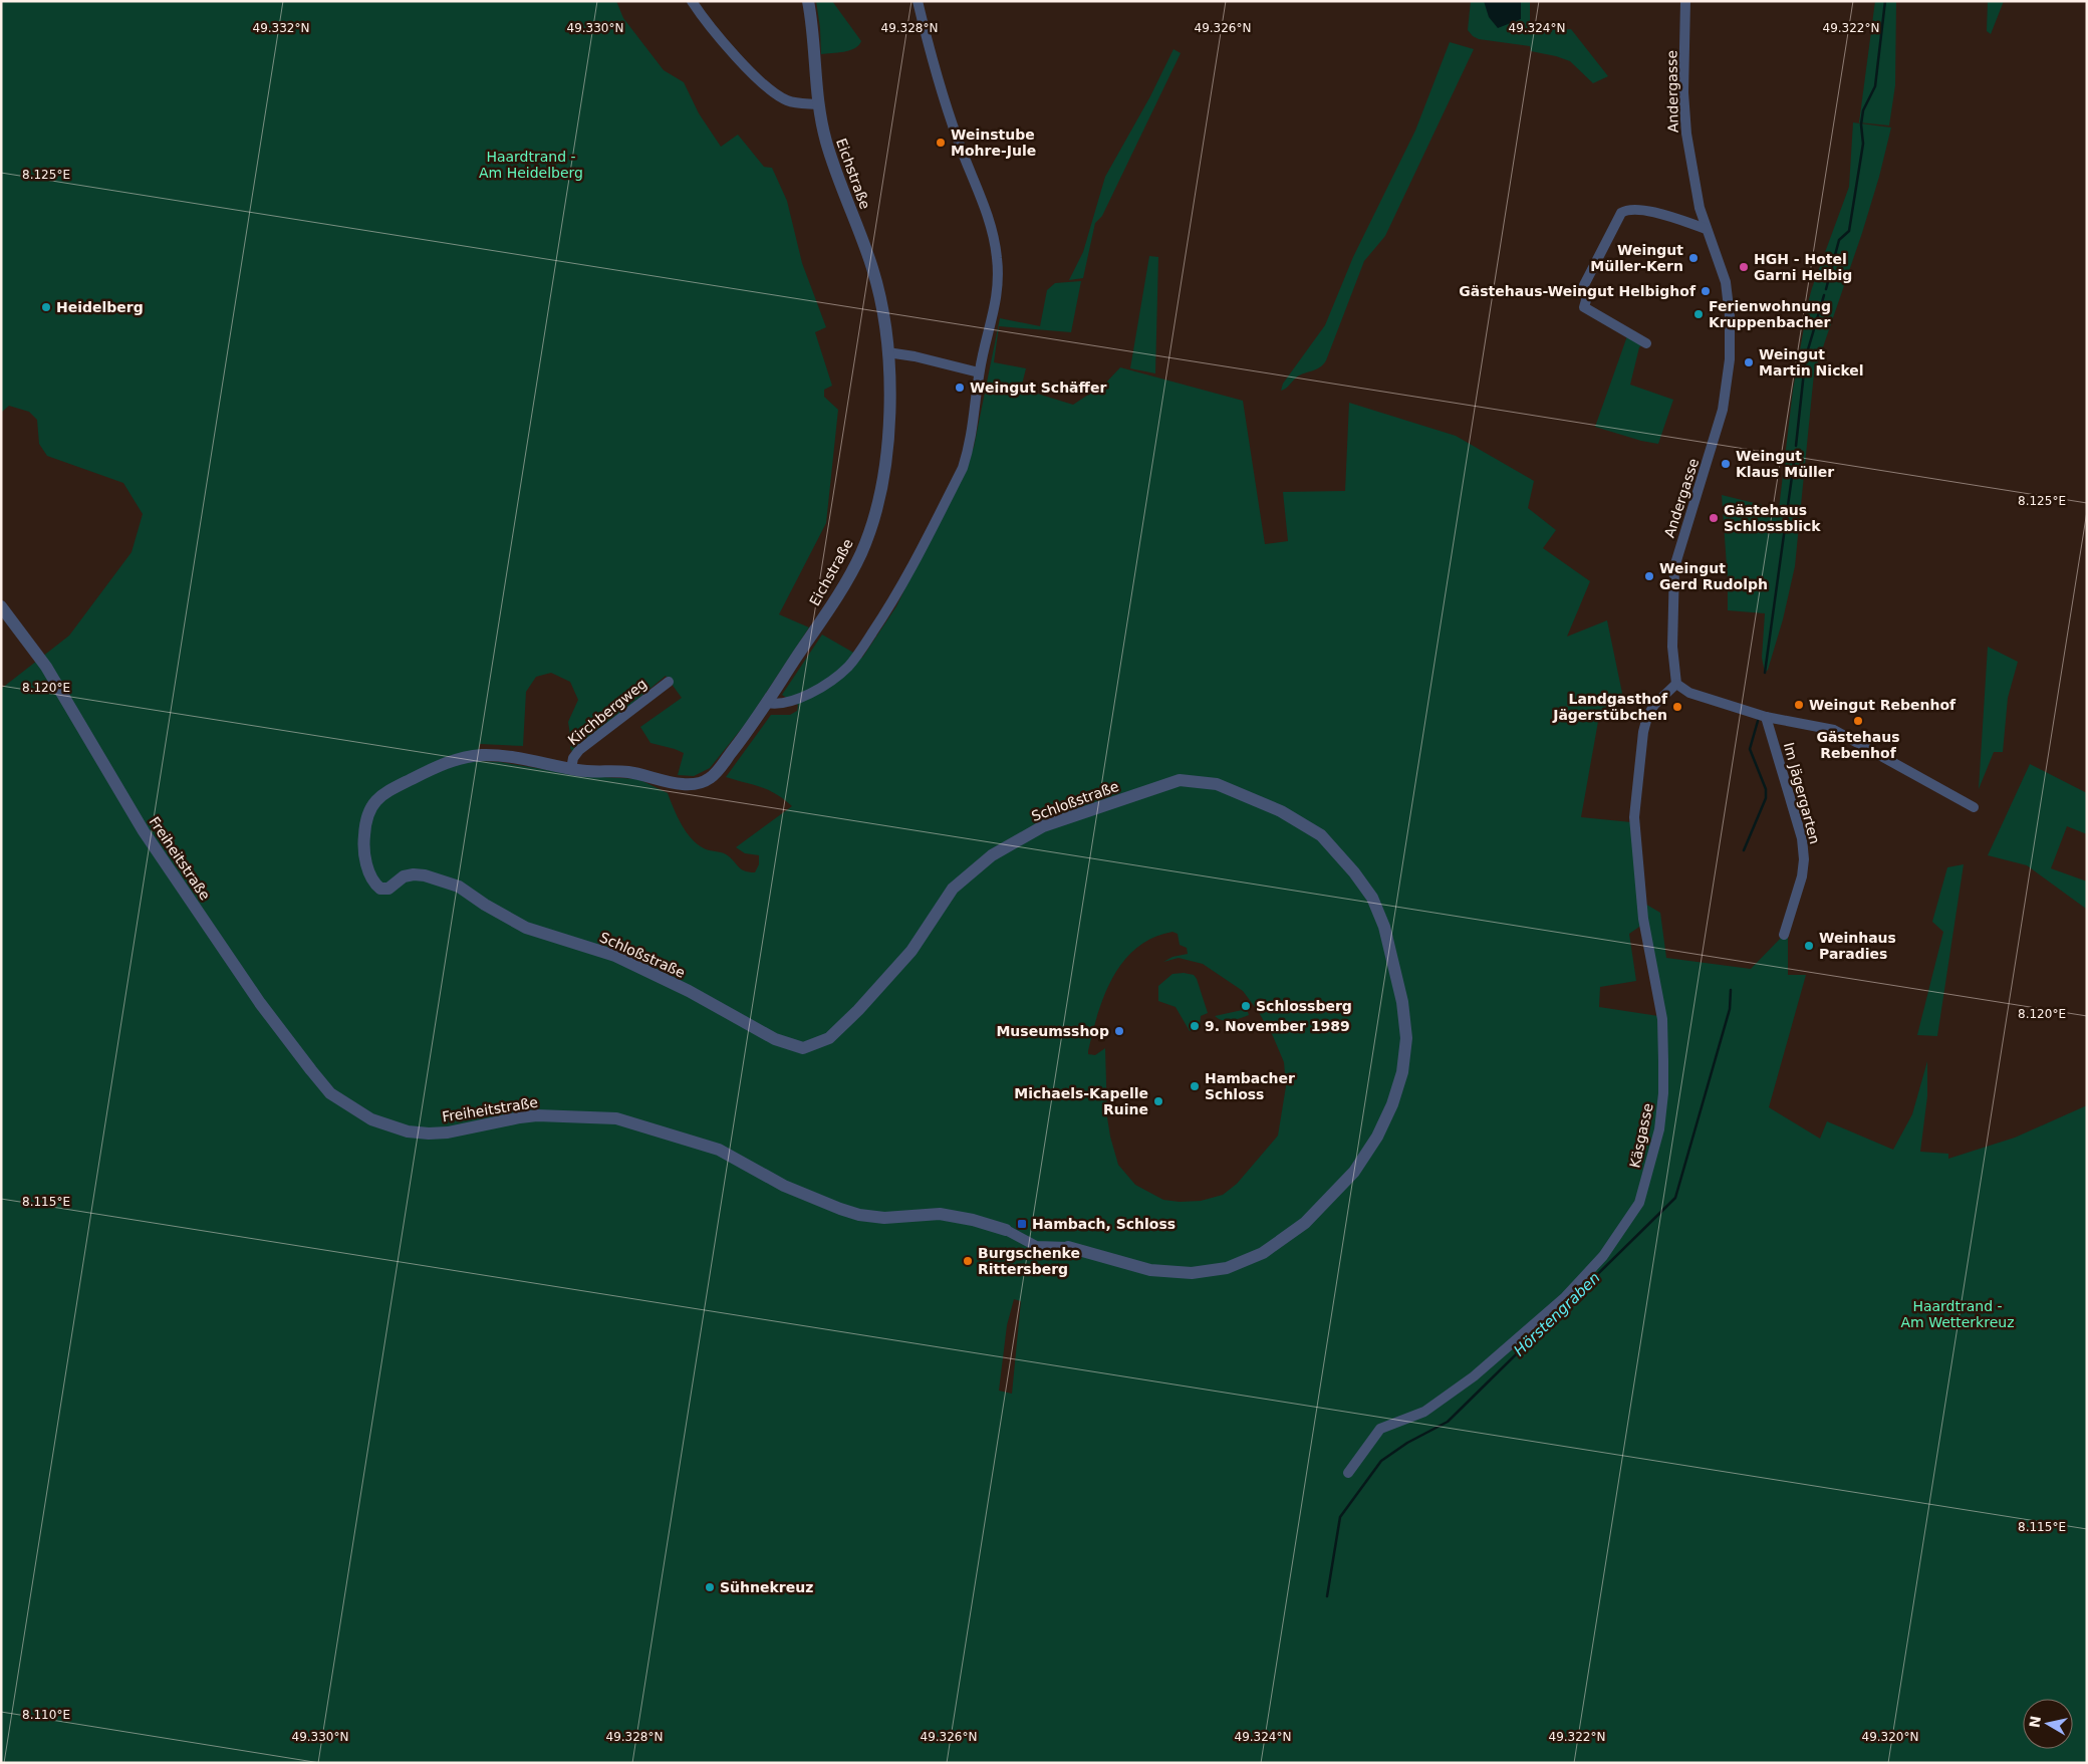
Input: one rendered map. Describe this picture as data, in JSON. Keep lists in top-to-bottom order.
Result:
{
  "streets": {
    "street": [
      "Andergasse",
      "Eichstraße",
      "Kirchbergweg",
      "Im Jägergarten",
      "Schloßstraße",
      "Freiheitstraße",
      "Käsgasse"
    ]
  },
  "crossings": [
    ["Andergasse", "Käsgasse"],
    ["Eichstraße", "Schloßstraße"],
    ["Kirchbergweg", "Schloßstraße"],
    ["Schloßstraße", "Freiheitstraße"]
  ],
  "water": ["Hörstengraben"],
  "parks": ["Haardtrand - Am Heidelberg", "Haardtrand - Am Wetterkreuz"],
  "places": {
    "other": [
      "Weinstube Mohre-Jule",
      "Weingut Müller-Kern",
      "HGH - Hotel Garni Helbig",
      "Gästehaus-Weingut Helbighof",
      "Heidelberg",
      "Ferienwohnung Kruppenbacher",
      "Weingut Martin Nickel",
      "Weingut Schäffer",
      "Weingut Klaus Müller",
      "Gästehaus Schlossblick",
      "Weingut Gerd Rudolph",
      "Weingut Rebenhof",
      "Landgasthof Jägerstübchen",
      "Gästehaus Rebenhof",
      "Weinhaus Paradies",
      "Schlossberg",
      "9. November 1989",
      "Museumsshop",
      "Hambacher Schloss",
      "Michaels-Kapelle Ruine",
      "Burgschenke Rittersberg",
      "Sühnekreuz"
    ],
    "transit": ["Hambach, Schloss"]
  },
  "north": "left",
  "coordinates": [
    "49.332°N",
    "49.330°N",
    "49.328°N",
    "49.326°N",
    "49.324°N",
    "49.322°N",
    "8.125°E",
    "8.120°E",
    "8.115°E",
    "8.110°E",
    "49.320°N"
  ]
}
